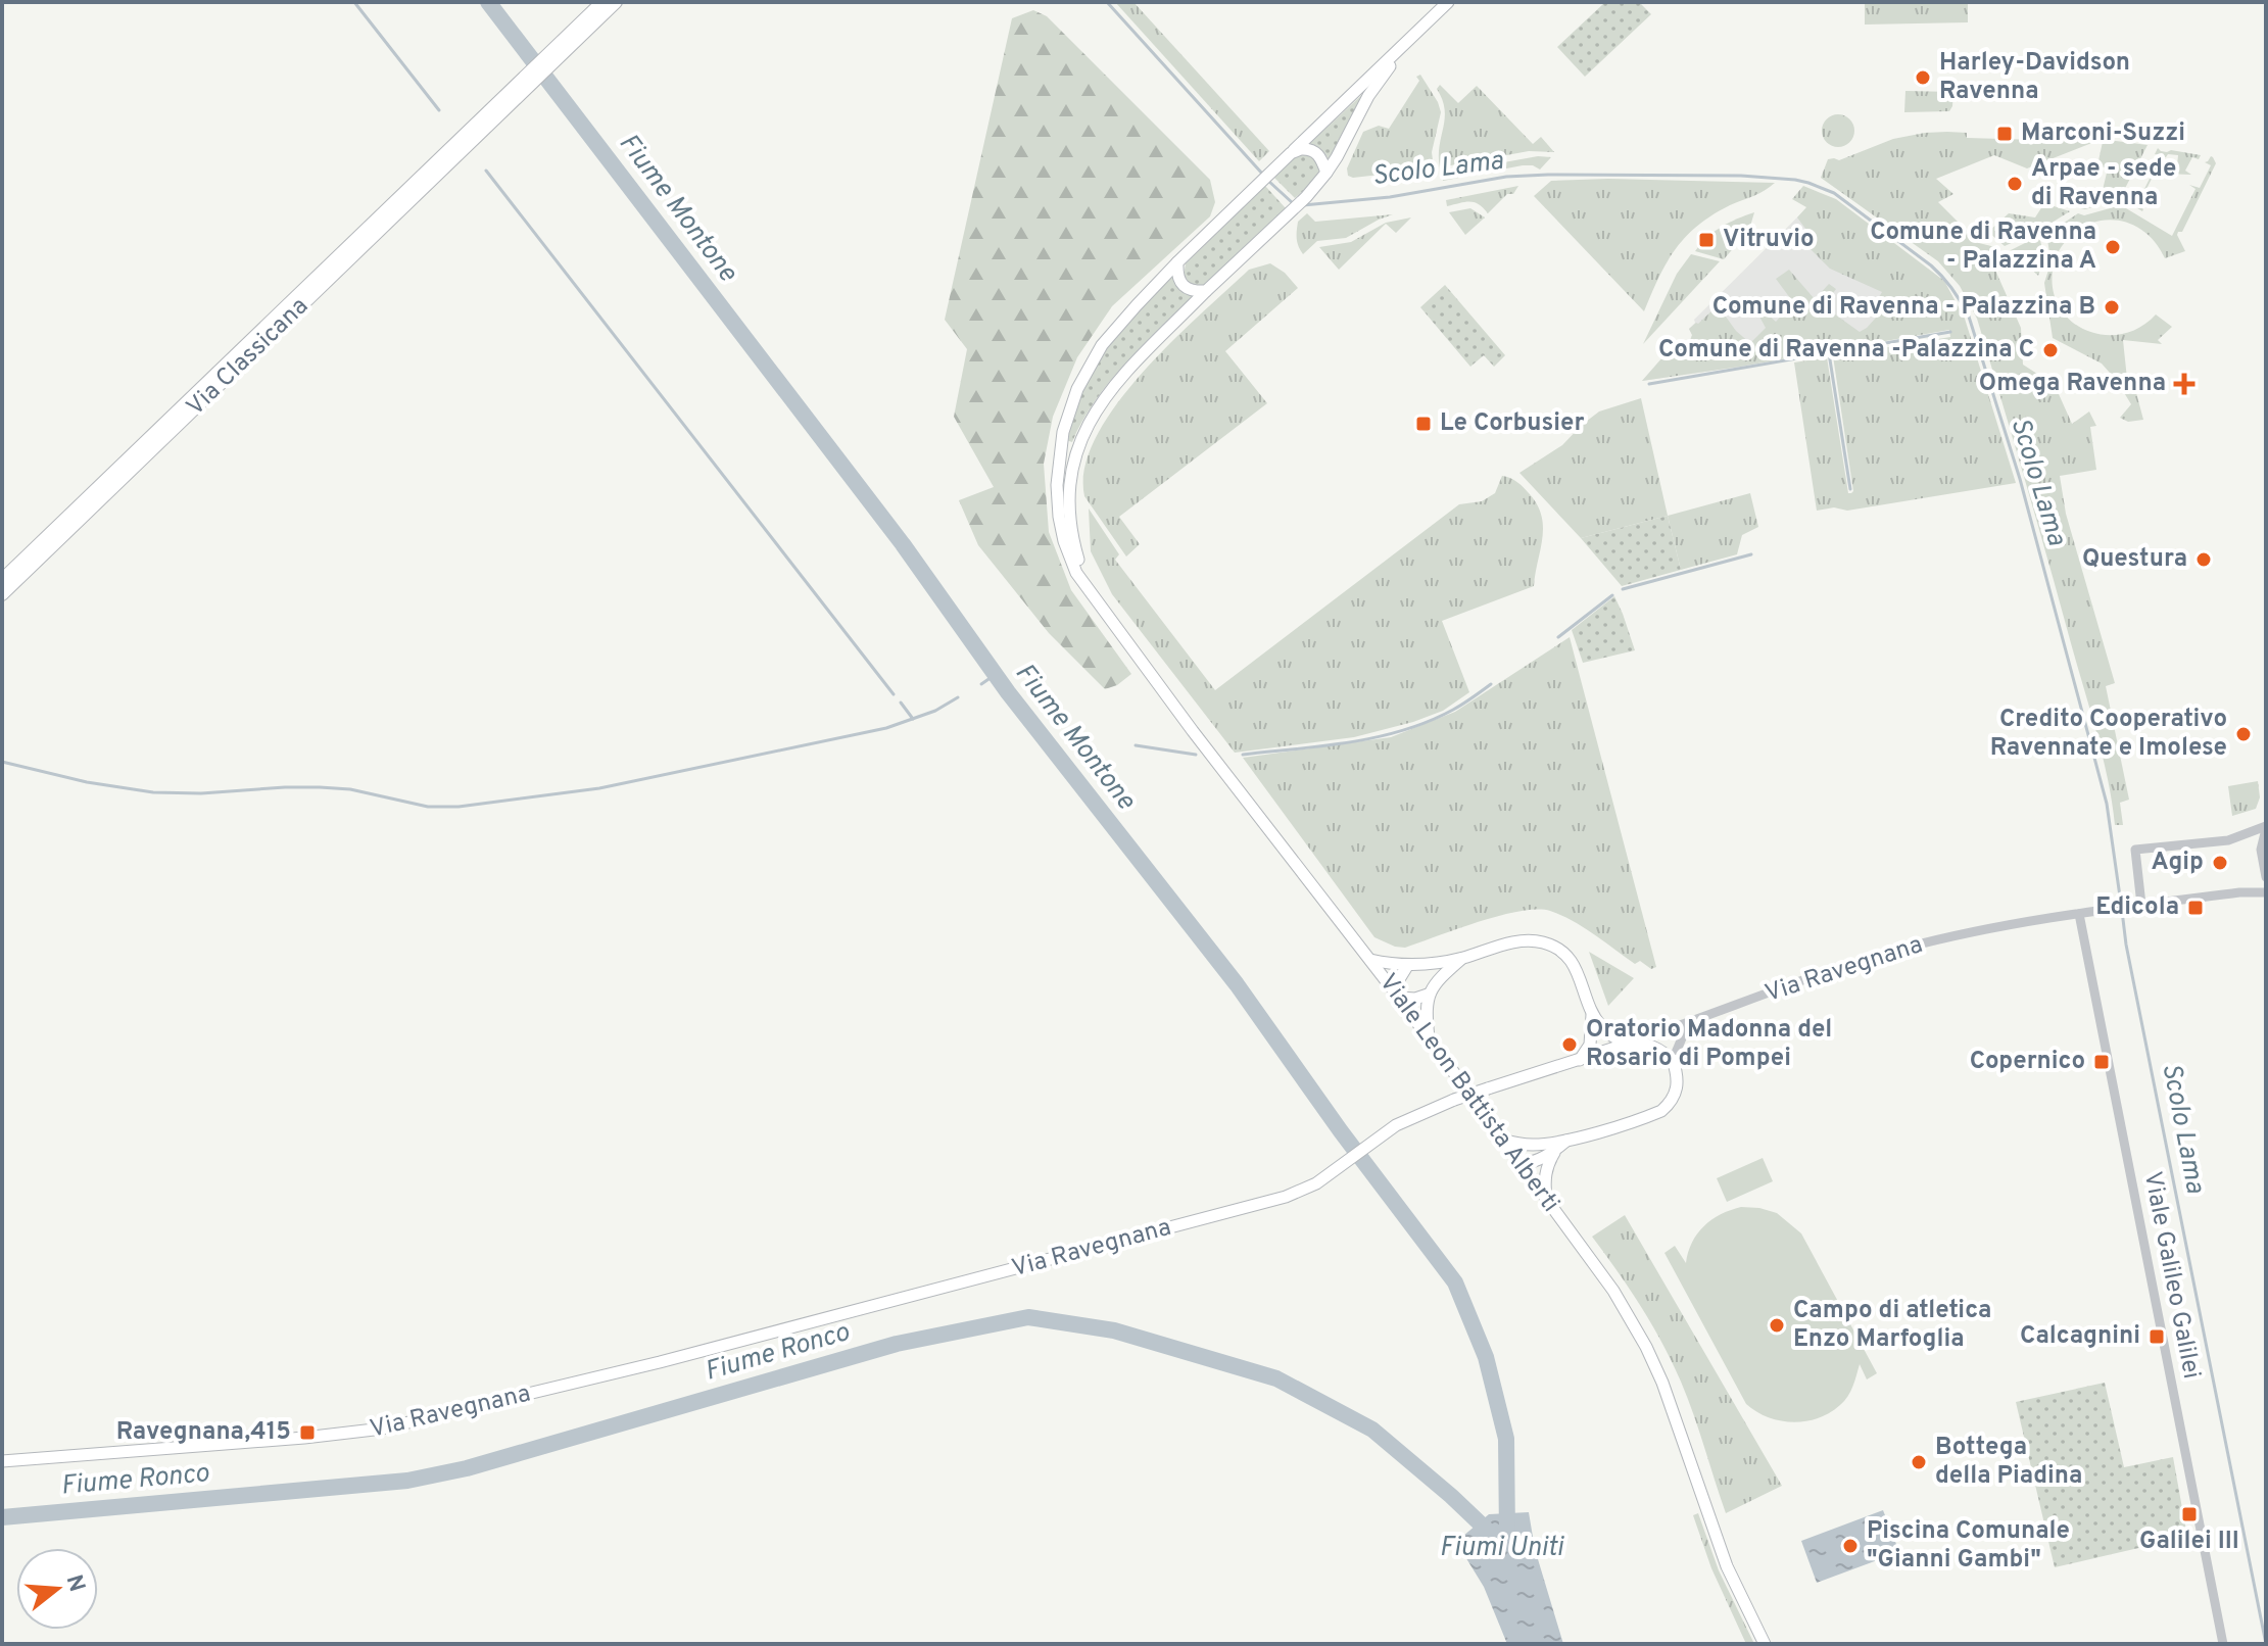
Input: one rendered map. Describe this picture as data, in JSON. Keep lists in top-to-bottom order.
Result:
{
  "streets": {
    "highway": ["Via Classicana"],
    "main road": ["Via Ravegnana", "Viale Leon Battista Alberti"],
    "street": ["Viale Galileo Galilei"]
  },
  "crossings": [
    ["Via Ravegnana", "Viale Galileo Galilei"]
  ],
  "water": [
    "Scolo Lama",
    "Fiume Montone",
    "Fiume Ronco",
    "Fiumi Uniti"
  ],
  "places": {
    "other": [
      "Harley-Davidson Ravenna",
      "Arpae - sede di Ravenna",
      "Comune di Ravenna - Palazzina A",
      "Comune di Ravenna - Palazzina B",
      "Comune di Ravenna -Palazzina C",
      "Questura",
      "Credito Cooperativo Ravennate e Imolese",
      "Agip",
      "Oratorio Madonna del Rosario di Pompei",
      "Campo di atletica Enzo Marfoglia",
      "Bottega della Piadina",
      "Piscina Comunale \"Gianni Gambi\""
    ],
    "transit": [
      "Marconi-Suzzi",
      "Vitruvio",
      "Le Corbusier",
      "Edicola",
      "Copernico",
      "Calcagnini",
      "Ravegnana,415",
      "Galilei III"
    ],
    "health": ["Omega Ravenna"]
  },
  "north": "right"
}
